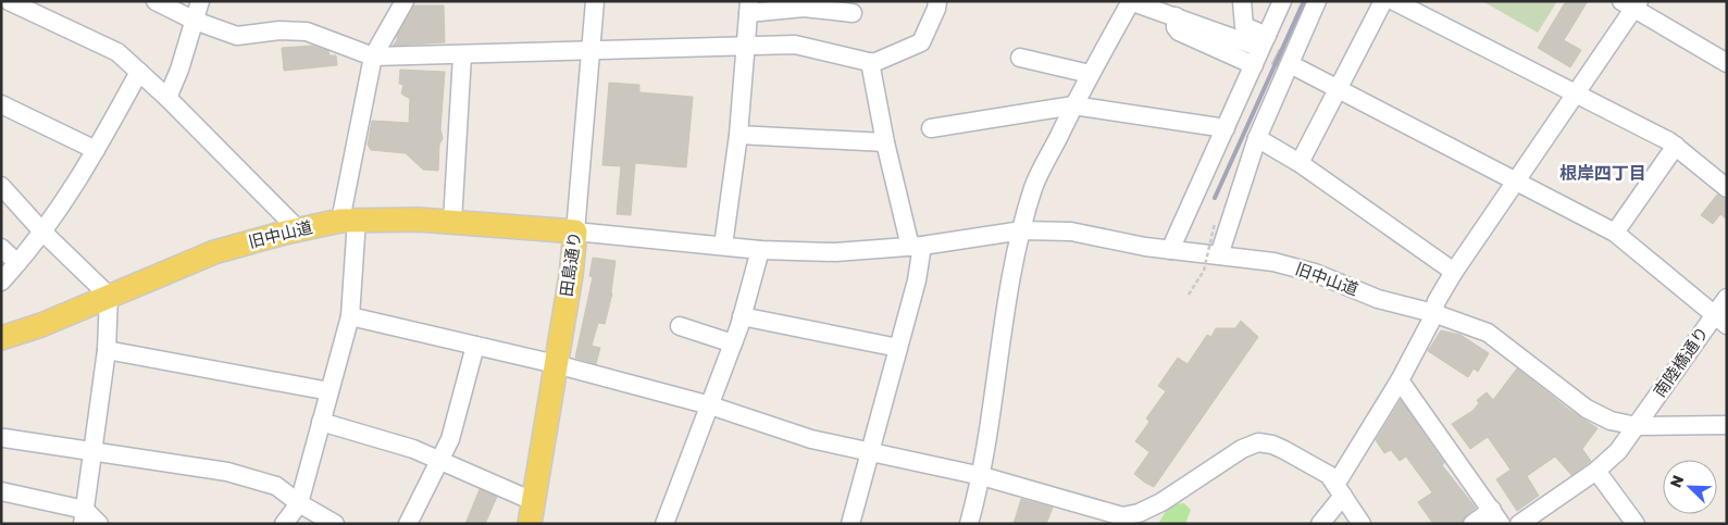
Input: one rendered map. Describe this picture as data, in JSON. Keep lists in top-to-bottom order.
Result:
{
  "streets": {
    "main road": ["旧中山道", "田島通り"],
    "street": ["南陸橋通り"]
  },
  "crossings": [
    ["旧中山道", "田島通り"],
    ["旧中山道", "南陸橋通り"]
  ],
  "districts": ["根岸四丁目"],
  "north": "top left"
}
